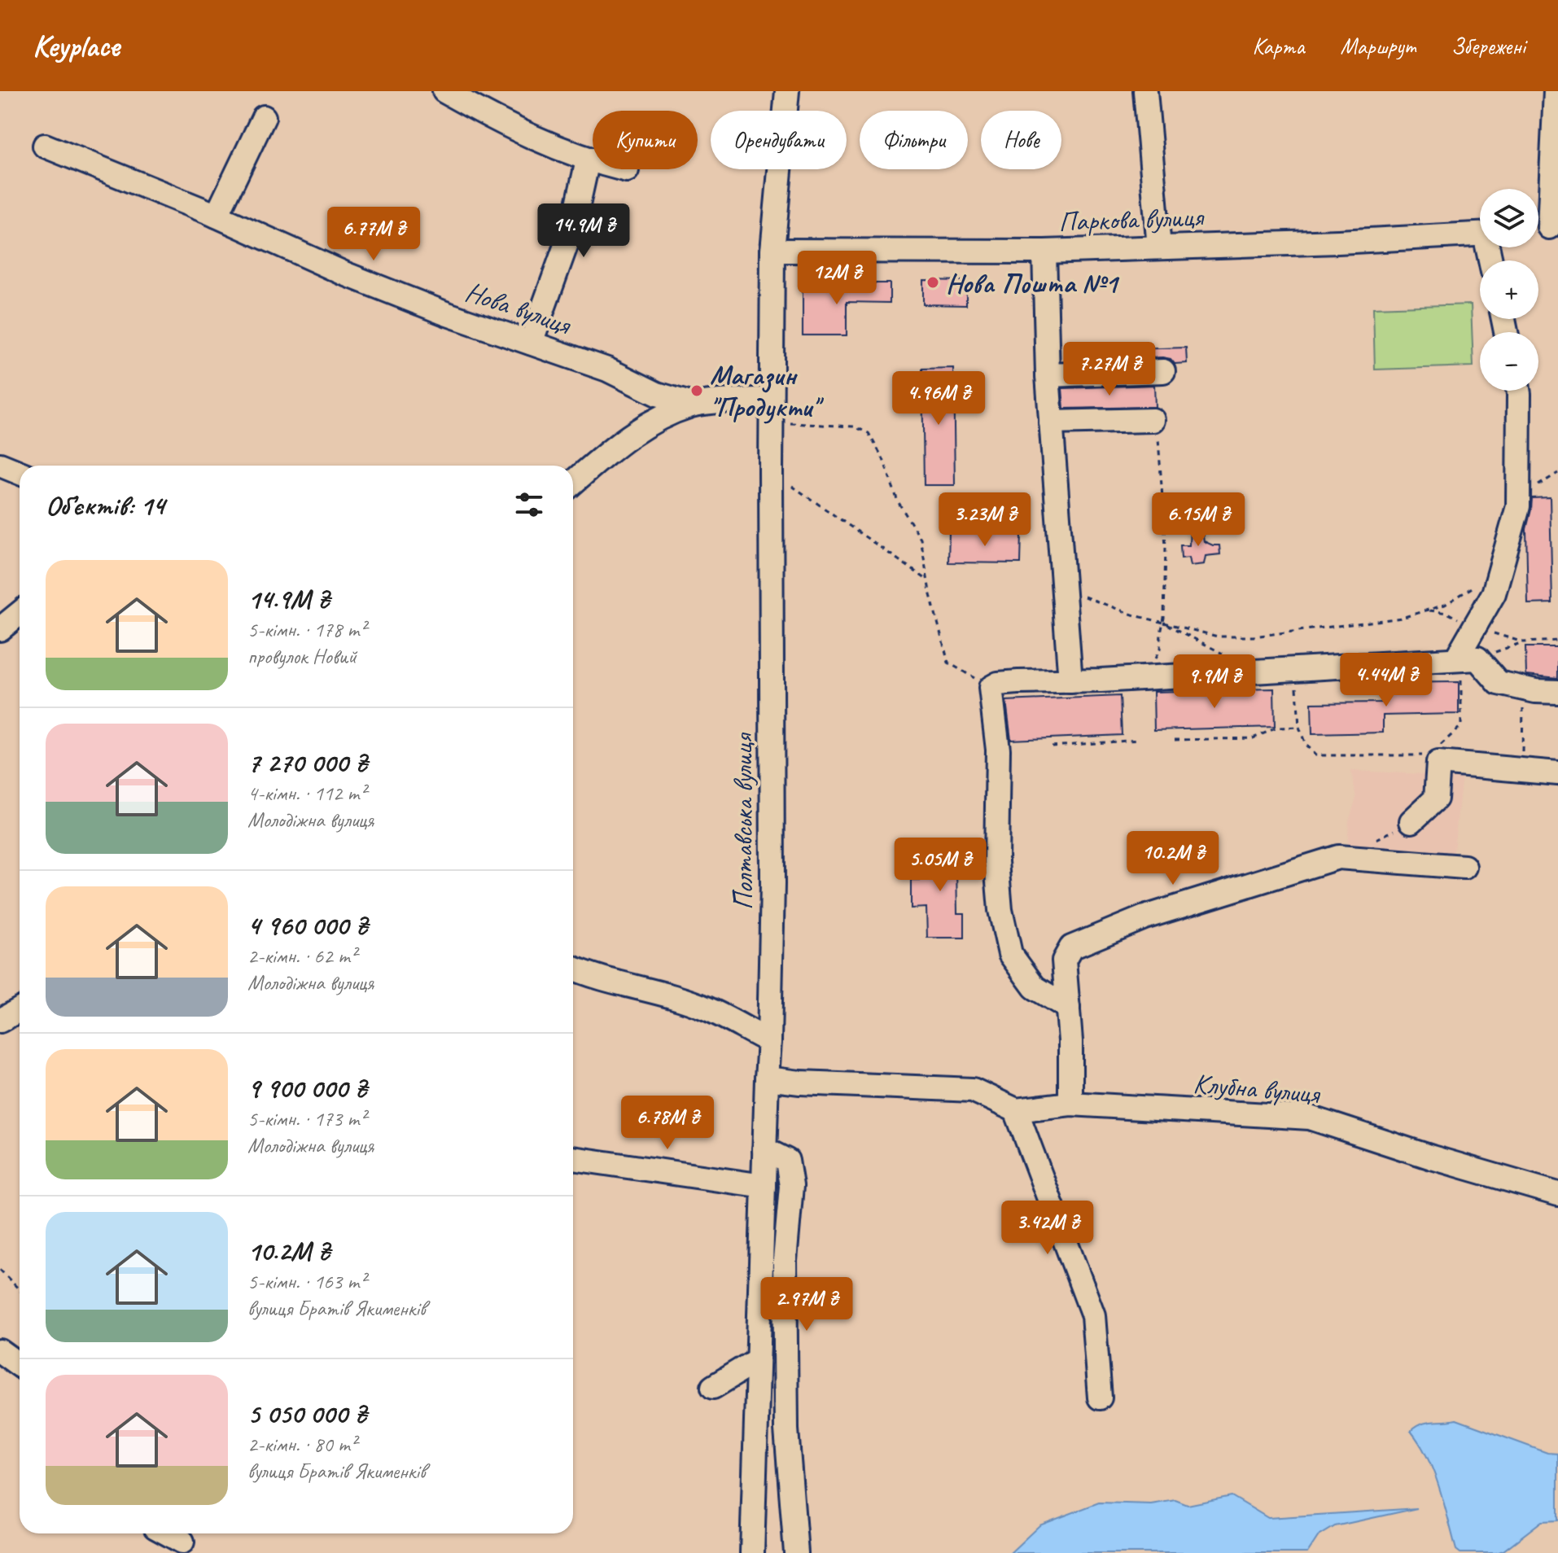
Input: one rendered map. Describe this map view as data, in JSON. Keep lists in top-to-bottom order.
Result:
{
  "streets": {
    "street": [
      "Паркова вулиця",
      "Нова вулиця",
      "Полтавська вулиця",
      "Клубна вулиця"
    ]
  },
  "crossings": [
    ["Паркова вулиця", "Полтавська вулиця"]
  ],
  "places": ["Нова Пошта №1", "Магазин \"Продукти\""],
  "page": {
    "header": "Keyplace",
    "nav": ["Карта", "Маршрут", "Збережені"],
    "chip": [
      "Купити",
      "Орендувати",
      "Фільтри",
      "Нове"
    ],
    "map_buttons": ["+", "−"],
    "price": [
      "14.9M ₴",
      "6.77M ₴",
      "12M ₴",
      "7.27M ₴",
      "4.96M ₴",
      "3.23M ₴",
      "6.15M ₴",
      "4.44M ₴",
      "9.9M ₴",
      "10.2M ₴",
      "5.05M ₴",
      "6.78M ₴",
      "3.42M ₴",
      "2.97M ₴"
    ],
    "heading": "Об’єктів: 14",
    "list": [
      {
        "name": "14.9M ₴",
        "note": "5-кімн. · 178 m² · провулок Новий"
      },
      {
        "name": "7 270 000 ₴",
        "note": "4-кімн. · 112 m² · Молодіжна вулиця"
      },
      {
        "name": "4 960 000 ₴",
        "note": "2-кімн. · 62 m² · Молодіжна вулиця"
      },
      {
        "name": "9 900 000 ₴",
        "note": "5-кімн. · 173 m² · Молодіжна вулиця"
      },
      {
        "name": "10.2M ₴",
        "note": "5-кімн. · 163 m² · вулиця Братів Якименків"
      },
      {
        "name": "5 050 000 ₴",
        "note": "2-кімн. · 80 m² · вулиця Братів Якименків"
      }
    ]
  }
}
